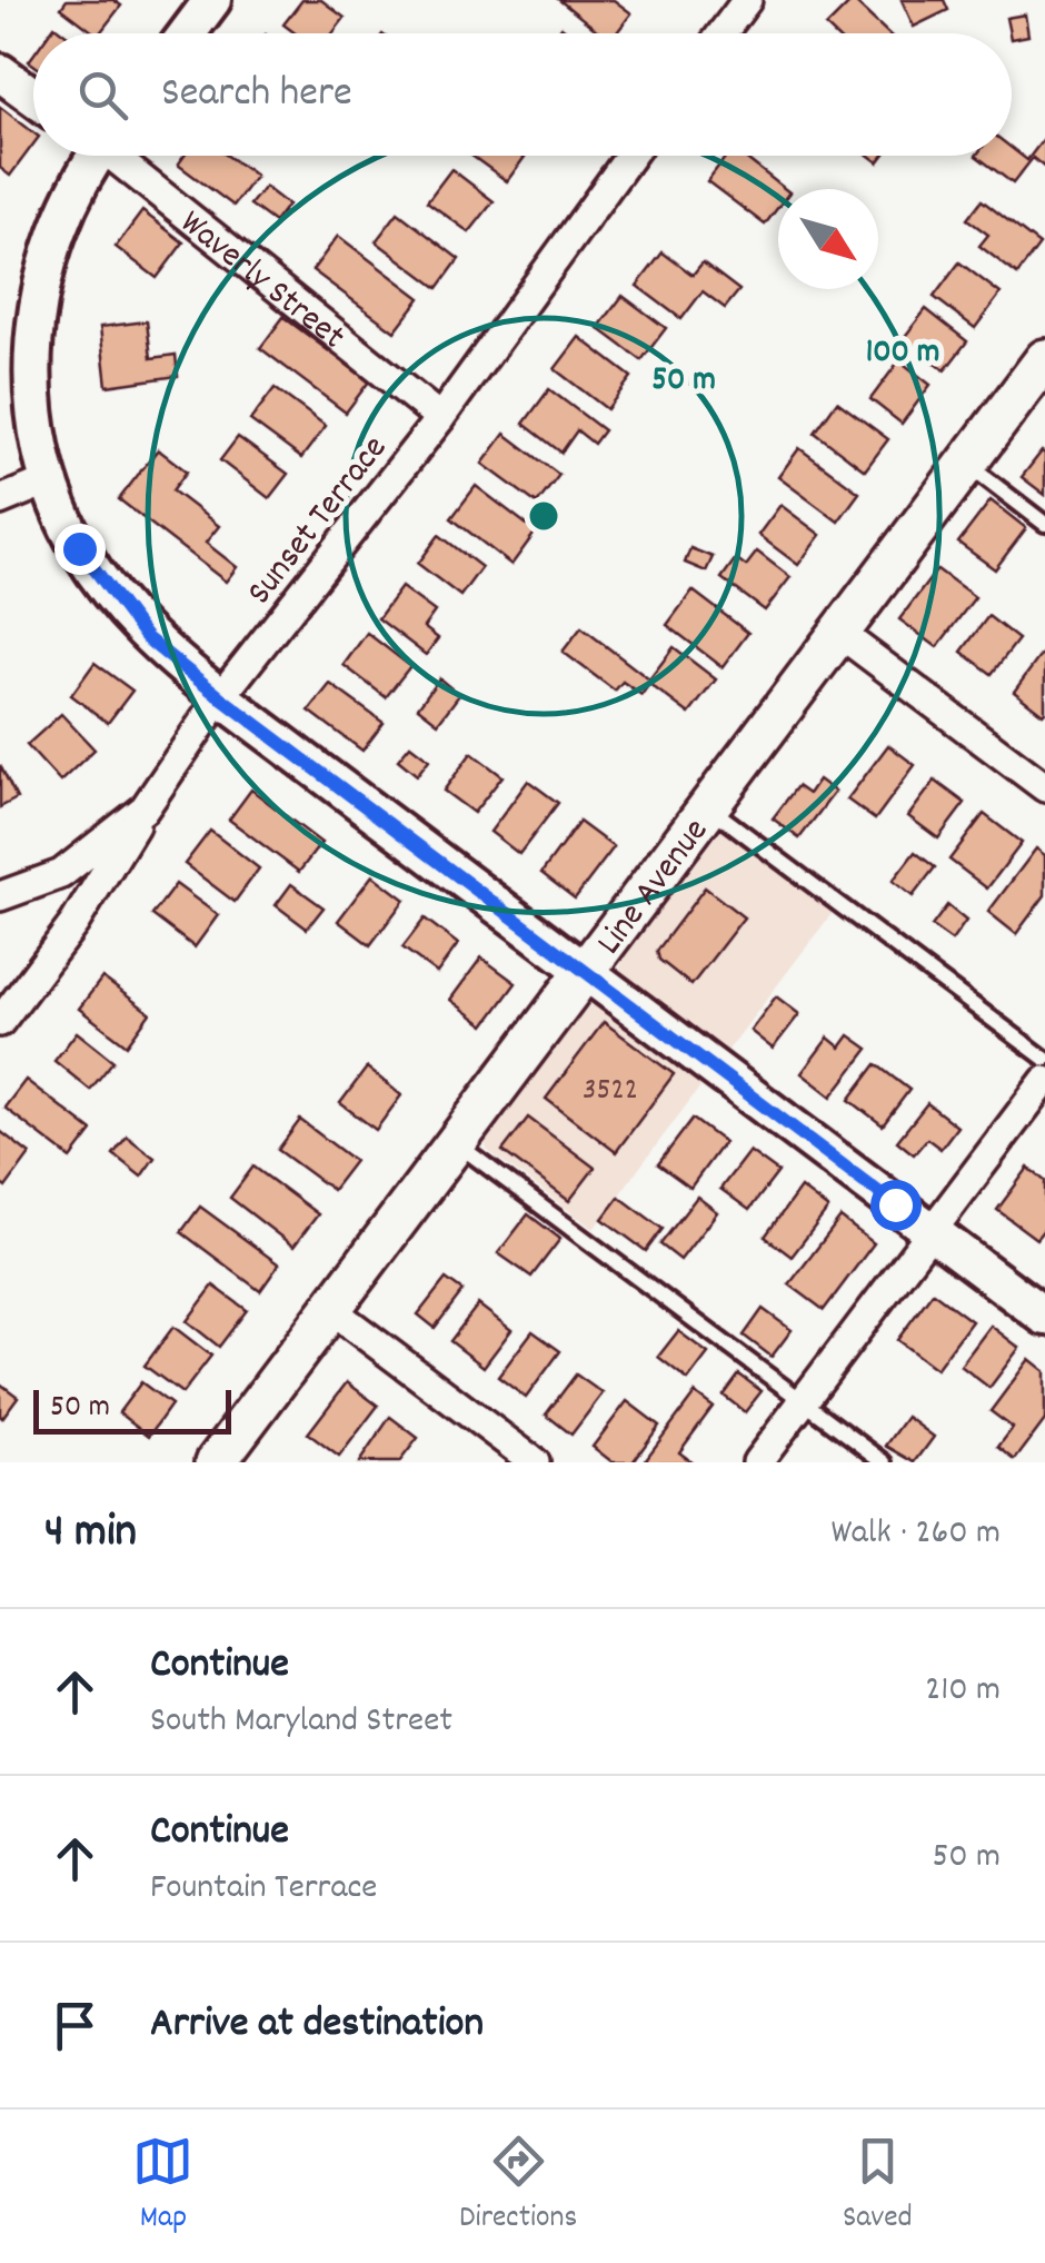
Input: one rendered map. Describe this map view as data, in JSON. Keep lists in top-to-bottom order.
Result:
{
  "streets": {
    "main road": ["Line Avenue"],
    "street": ["Waverly Street", "Sunset Terrace"]
  },
  "crossings": [
    ["Waverly Street", "Sunset Terrace"]
  ],
  "house_numbers": ["3522"],
  "scale_bar": "50 m",
  "north": "bottom right",
  "page": {
    "search": "Search here",
    "scale": "50 m",
    "heading": ["4 min", "Walk · 260 m"],
    "list": [
      ["Continue", "South Maryland Street", "210 m"],
      ["Continue", "Fountain Terrace", "50 m"],
      "Arrive at destination"
    ],
    "nav": ["Map", "Directions", "Saved"]
  },
  "rings": ["100 m", "50 m"]
}
